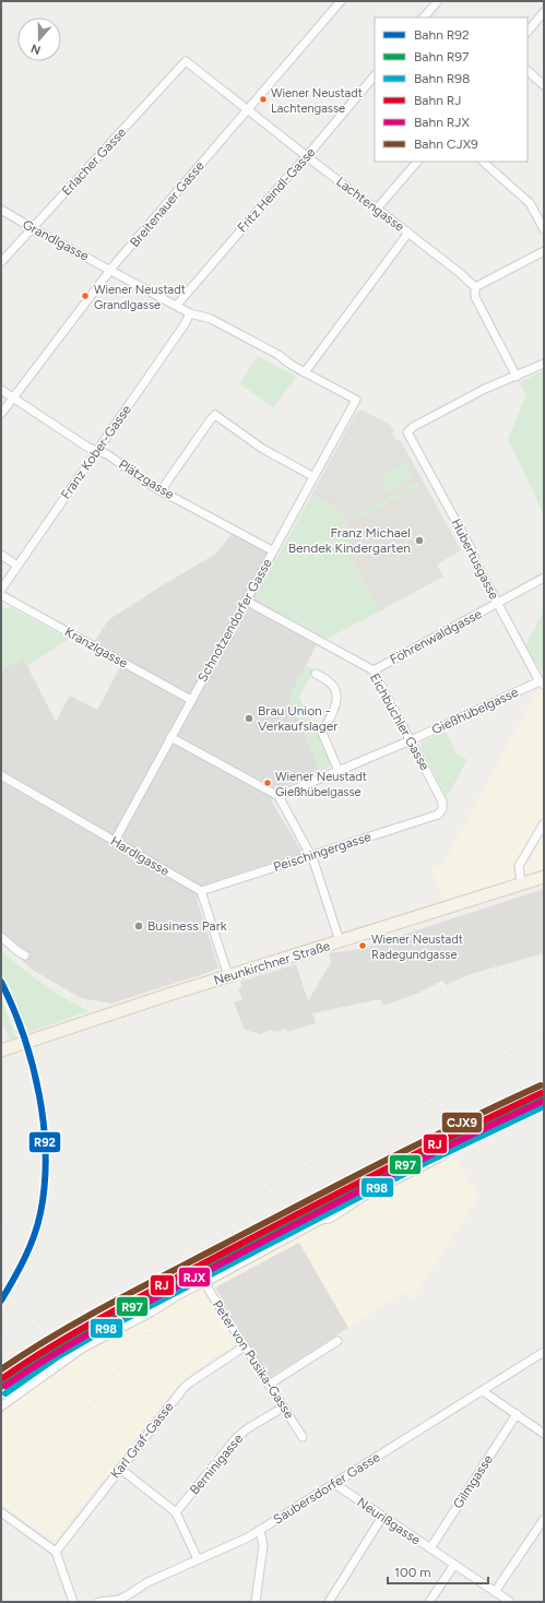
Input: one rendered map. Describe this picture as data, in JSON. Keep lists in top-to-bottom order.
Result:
{
  "streets": {
    "main road": ["Neunkirchner Straße"],
    "street": [
      "Erlacher Gasse",
      "Fritz Heindl-Gasse",
      "Breitenauer Gasse",
      "Lachtengasse",
      "Grandlgasse",
      "Franz Kober-Gasse",
      "Plätzgasse",
      "Hubertusgasse",
      "Schnotzendorfer Gasse",
      "Föhrenwaldgasse",
      "Kranzlgasse",
      "Gießhübelgasse",
      "Eichbüchler Gasse",
      "Peischingergasse",
      "Hardlgasse",
      "Peter von Pusika-Gasse",
      "Karl Graf-Gasse",
      "Berninigasse",
      "Gilmgasse",
      "Saubersdorfer Gasse",
      "Neurißgasse"
    ]
  },
  "crossings": [
    ["Erlacher Gasse", "Lachtengasse"],
    ["Erlacher Gasse", "Grandlgasse"],
    ["Fritz Heindl-Gasse", "Lachtengasse"],
    ["Breitenauer Gasse", "Lachtengasse"],
    ["Breitenauer Gasse", "Grandlgasse"],
    ["Breitenauer Gasse", "Plätzgasse"],
    ["Lachtengasse", "Hubertusgasse"],
    ["Franz Kober-Gasse", "Plätzgasse"],
    ["Plätzgasse", "Schnotzendorfer Gasse"],
    ["Hubertusgasse", "Föhrenwaldgasse"],
    ["Hubertusgasse", "Gießhübelgasse"],
    ["Schnotzendorfer Gasse", "Kranzlgasse"],
    ["Schnotzendorfer Gasse", "Eichbüchler Gasse"],
    ["Schnotzendorfer Gasse", "Hardlgasse"],
    ["Föhrenwaldgasse", "Eichbüchler Gasse"],
    ["Gießhübelgasse", "Eichbüchler Gasse"],
    ["Eichbüchler Gasse", "Peischingergasse"],
    ["Peischingergasse", "Hardlgasse"],
    ["Peter von Pusika-Gasse", "Karl Graf-Gasse"],
    ["Peter von Pusika-Gasse", "Berninigasse"],
    ["Gilmgasse", "Neurißgasse"],
    ["Saubersdorfer Gasse", "Neurißgasse"]
  ],
  "places": [
    "Wiener Neustadt Lachtengasse",
    "Wiener Neustadt Grandlgasse",
    "Franz Michael Bendek Kindergarten",
    "Brau Union - Verkaufslager",
    "Wiener Neustadt Gießhübelgasse",
    "Business Park",
    "Wiener Neustadt Radegundgasse"
  ],
  "lines": [
    "rail line R92",
    "rail line CJX9",
    "rail line RJ",
    "rail line R97",
    "rail line RJX",
    "rail line R98"
  ],
  "legend": [
    "Bahn R92",
    "Bahn R97",
    "Bahn R98",
    "Bahn RJ",
    "Bahn RJX",
    "Bahn CJX9"
  ],
  "scale_bar": "100 m",
  "north": "bottom"
}
